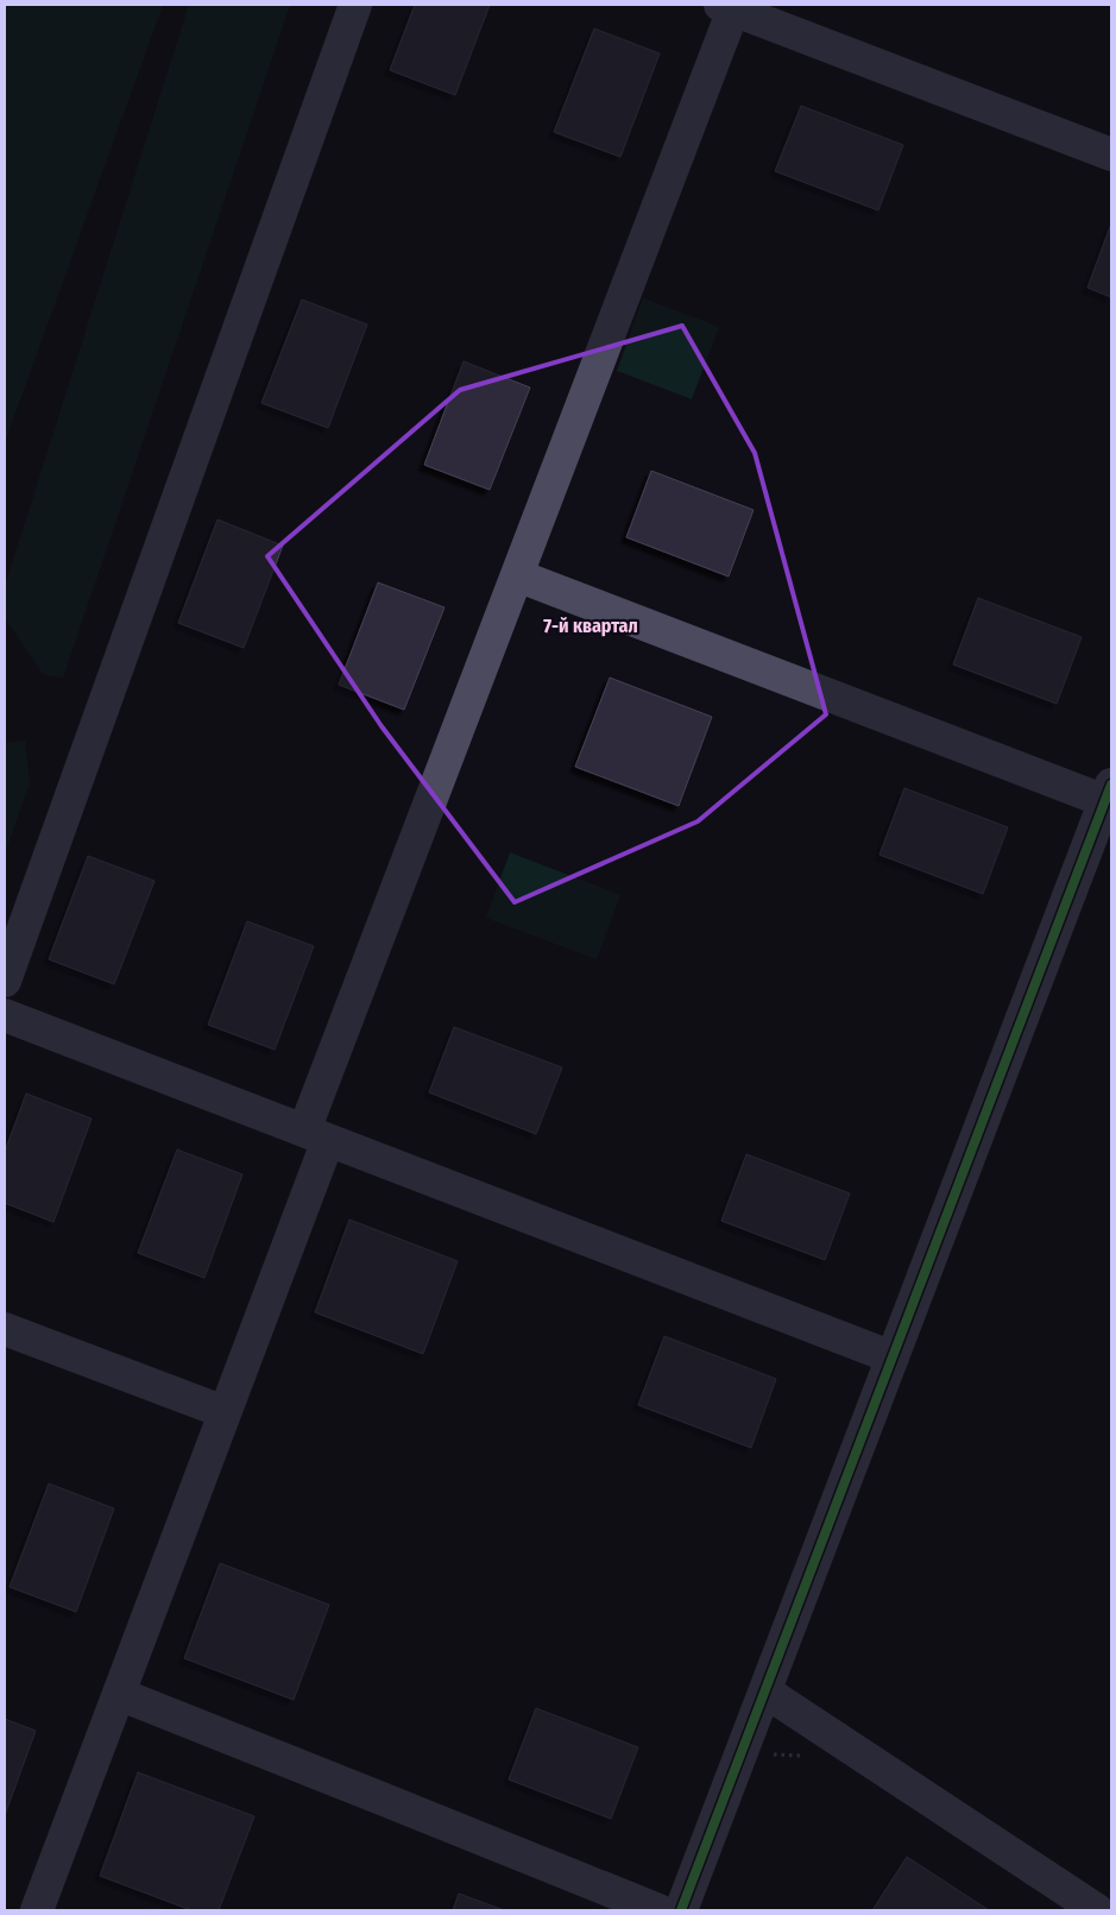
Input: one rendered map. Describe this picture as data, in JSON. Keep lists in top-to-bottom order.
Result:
{
  "districts": ["7-й квартал"]
}
